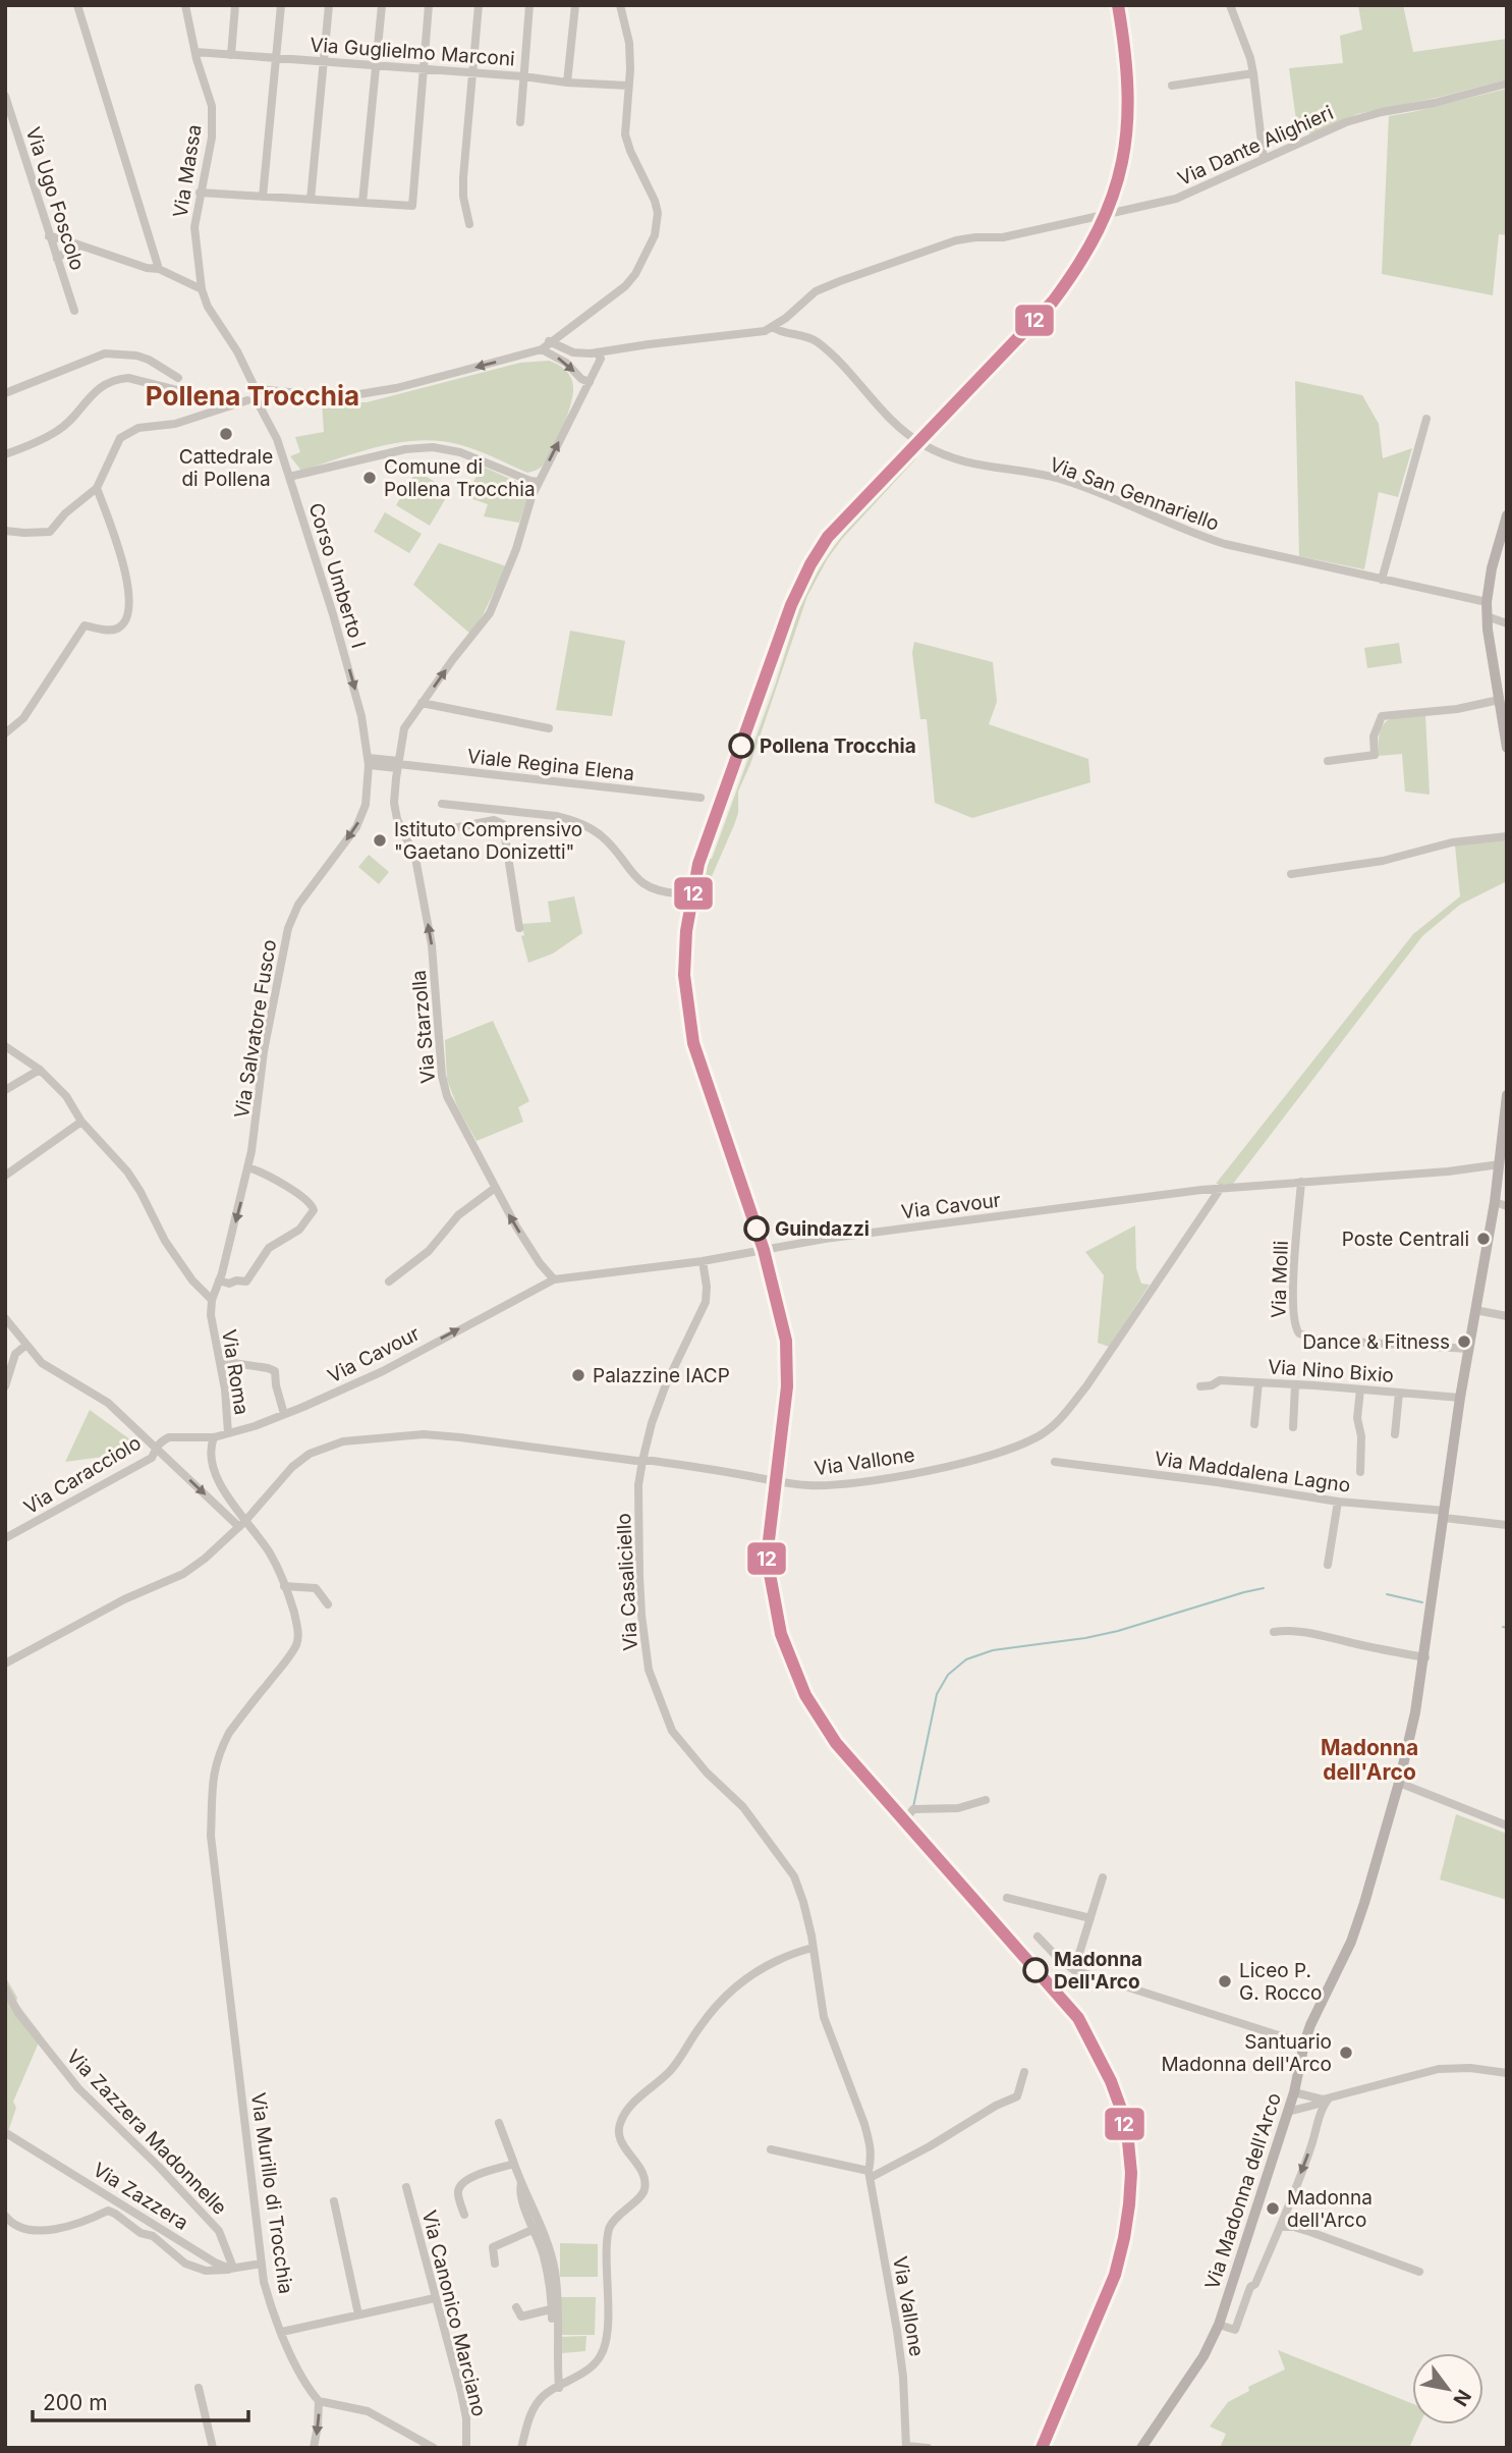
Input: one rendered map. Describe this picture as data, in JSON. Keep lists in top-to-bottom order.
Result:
{
  "streets": {
    "main road": ["Via Madonna dell'Arco"],
    "street": [
      "Via Guglielmo Marconi",
      "Via Dante Alighieri",
      "Via Massa",
      "Via Ugo Foscolo",
      "Via San Gennariello",
      "Corso Umberto I",
      "Viale Regina Elena",
      "Via Starzolla",
      "Via Salvatore Fusco",
      "Via Cavour",
      "Via Molli",
      "Via Nino Bixio",
      "Via Roma",
      "Via Vallone",
      "Via Maddalena Lagno",
      "Via Caracciolo",
      "Via Casaliciello",
      "Via Zazzera Madonnelle",
      "Via Murillo di Trocchia",
      "Via Zazzera",
      "Via Canonico Marciano"
    ]
  },
  "crossings": [
    ["Via Guglielmo Marconi", "Via Massa"],
    ["Via Dante Alighieri", "Via San Gennariello"],
    ["Via Dante Alighieri", "Via Starzolla"],
    ["Via Massa", "Corso Umberto I"],
    ["Corso Umberto I", "Viale Regina Elena"],
    ["Corso Umberto I", "Via Salvatore Fusco"],
    ["Viale Regina Elena", "Via Starzolla"],
    ["Viale Regina Elena", "Via Salvatore Fusco"],
    ["Via Starzolla", "Via Cavour"],
    ["Via Salvatore Fusco", "Via Roma"],
    ["Via Cavour", "Via Molli"],
    ["Via Cavour", "Via Roma"],
    ["Via Cavour", "Via Vallone"],
    ["Via Cavour", "Via Caracciolo"],
    ["Via Cavour", "Via Casaliciello"],
    ["Via Cavour", "Via Madonna dell'Arco"],
    ["Via Molli", "Via Madonna dell'Arco"],
    ["Via Nino Bixio", "Via Madonna dell'Arco"],
    ["Via Vallone", "Via Casaliciello"],
    ["Via Vallone", "Via Murillo di Trocchia"],
    ["Via Maddalena Lagno", "Via Madonna dell'Arco"],
    ["Via Zazzera Madonnelle", "Via Zazzera"]
  ],
  "one_way": ["Corso Umberto I", "Via Starzolla", "Via Salvatore Fusco"],
  "districts": ["Pollena Trocchia", "Madonna dell'Arco"],
  "places": [
    "Cattedrale di Pollena",
    "Comune di Pollena Trocchia",
    "Pollena Trocchia",
    "Istituto Comprensivo \"Gaetano Donizetti\"",
    "Guindazzi",
    "Poste Centrali",
    "Dance & Fitness",
    "Palazzine IACP",
    "Madonna Dell'Arco",
    "Liceo P. G. Rocco",
    "Santuario Madonna dell'Arco",
    "Madonna dell'Arco"
  ],
  "lines": ["transit line 12"],
  "scale_bar": "200 m",
  "north": "bottom right"
}
